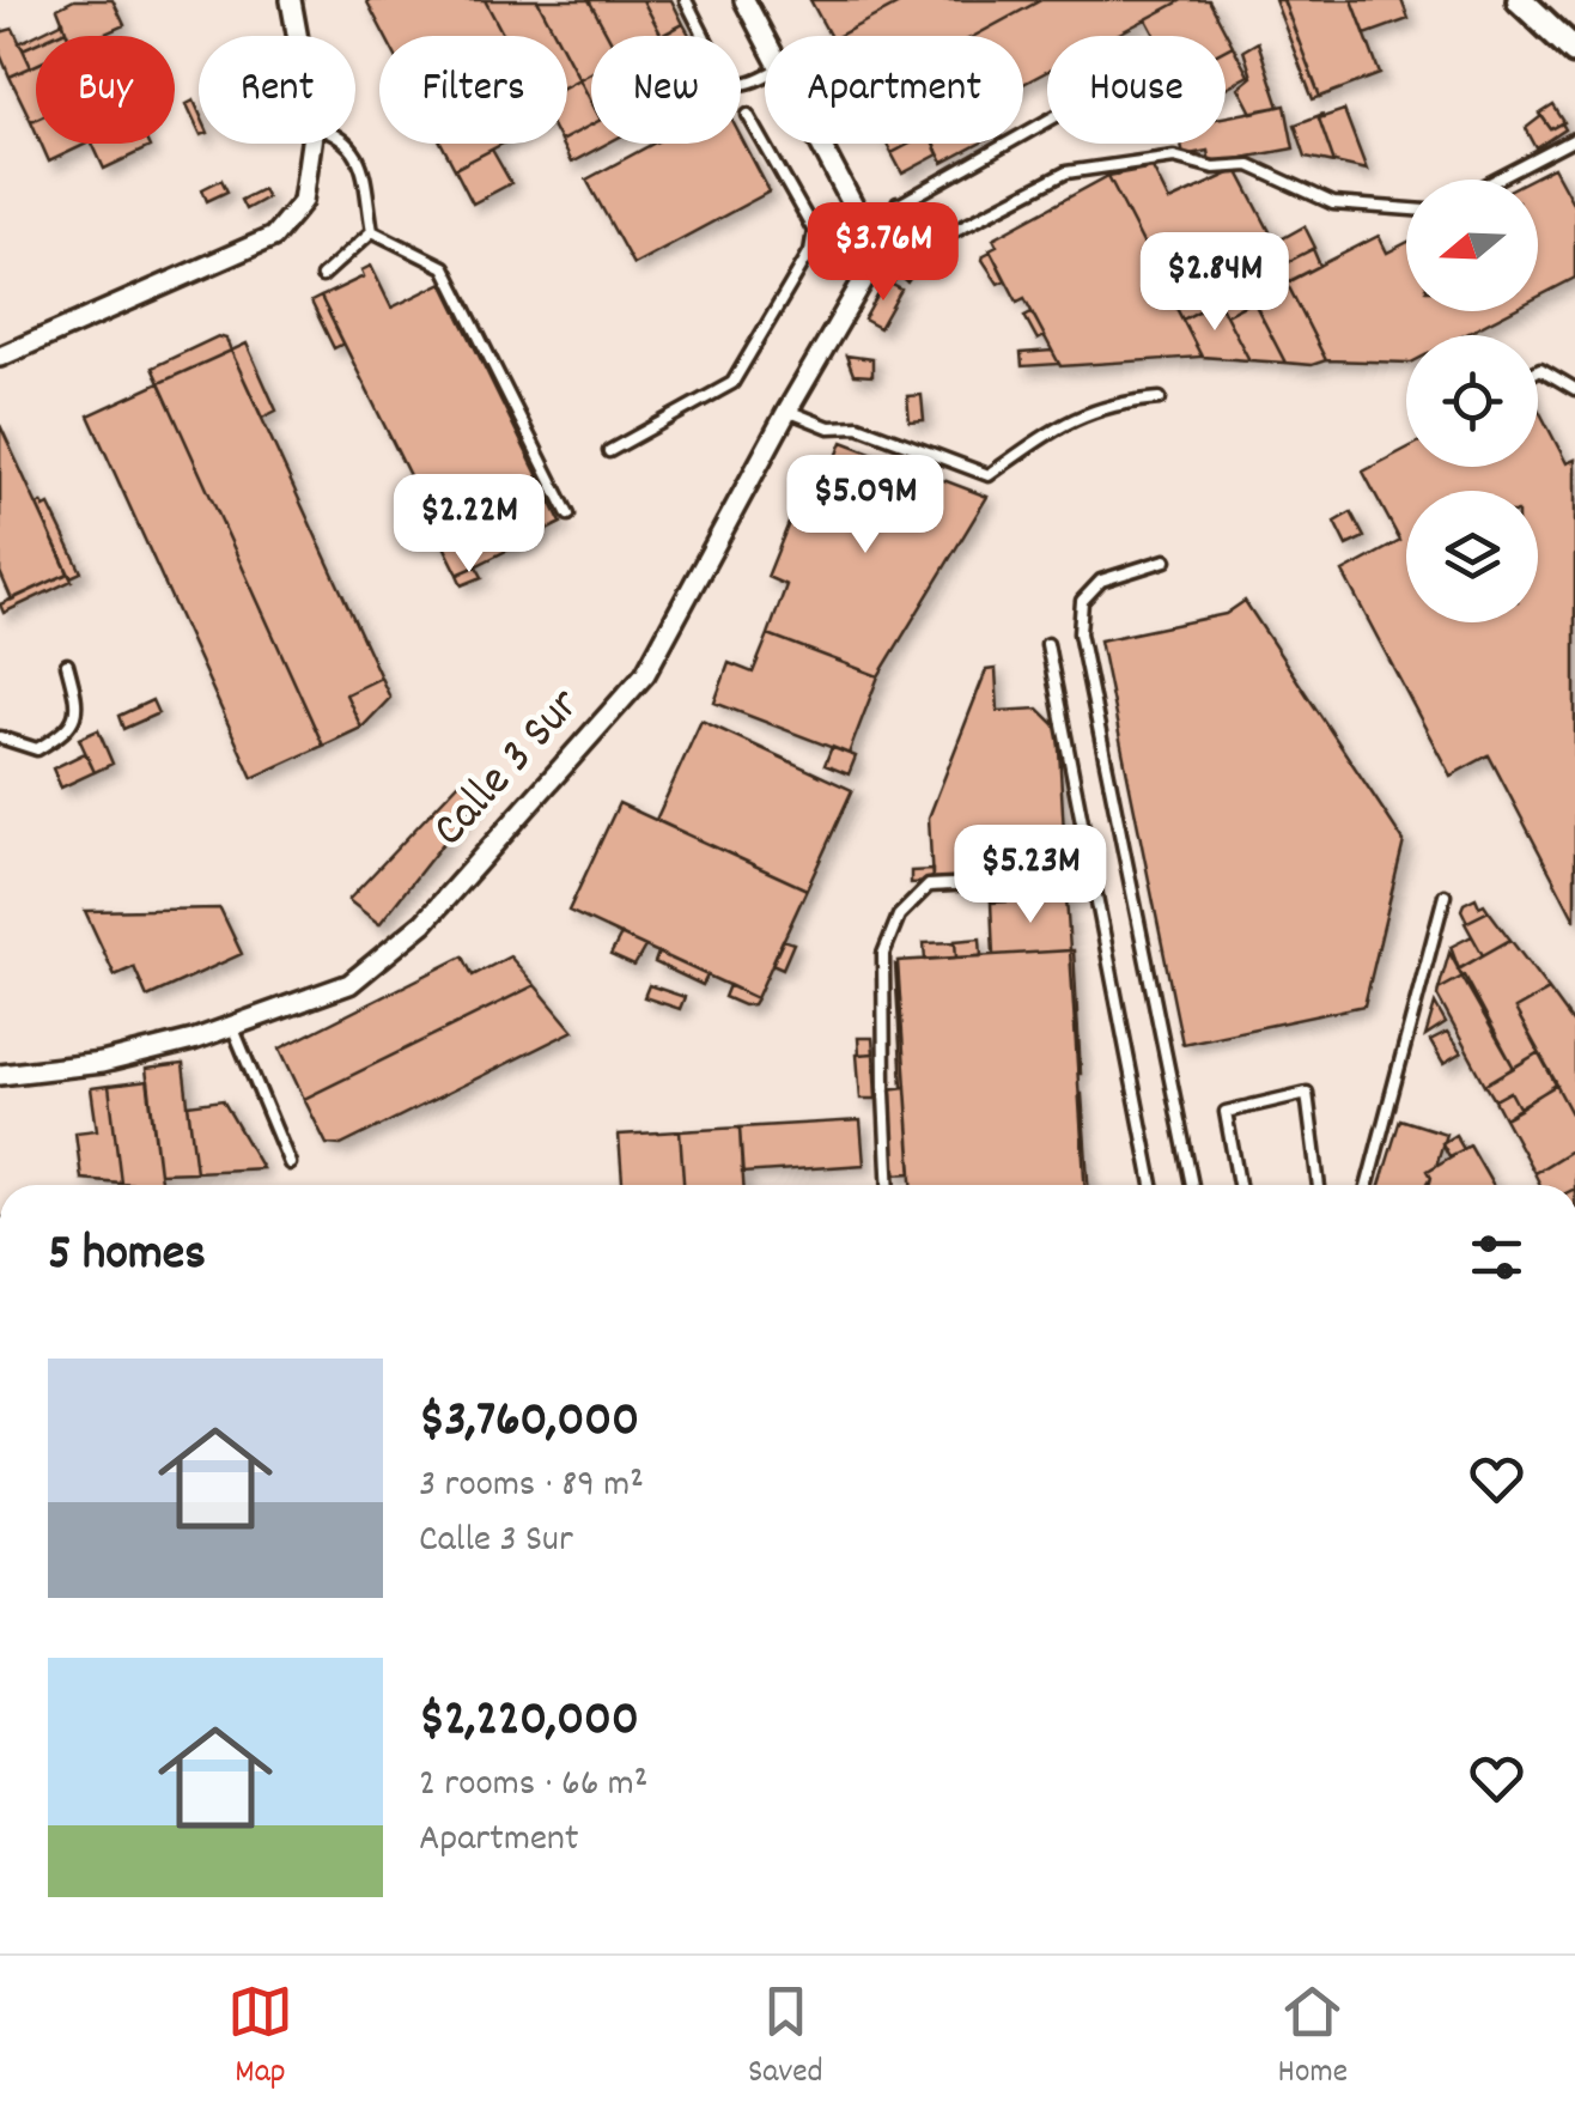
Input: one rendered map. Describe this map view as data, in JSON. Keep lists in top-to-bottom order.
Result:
{
  "streets": {
    "street": ["Calle 3 Sur"]
  },
  "north": "left",
  "page": {
    "chip": [
      "Buy",
      "Rent",
      "Filters",
      "New",
      "Apartment",
      "House"
    ],
    "price": [
      "$3.76M",
      "$2.84M",
      "$5.09M",
      "$2.22M",
      "$5.23M"
    ],
    "heading": "5 homes",
    "list": [
      {
        "name": "$3,760,000",
        "note": "3 rooms · 89 m² · Calle 3 Sur"
      },
      {
        "name": "$2,220,000",
        "note": "2 rooms · 66 m² · Apartment"
      }
    ],
    "tabs": ["Map", "Saved", "Home"]
  }
}
